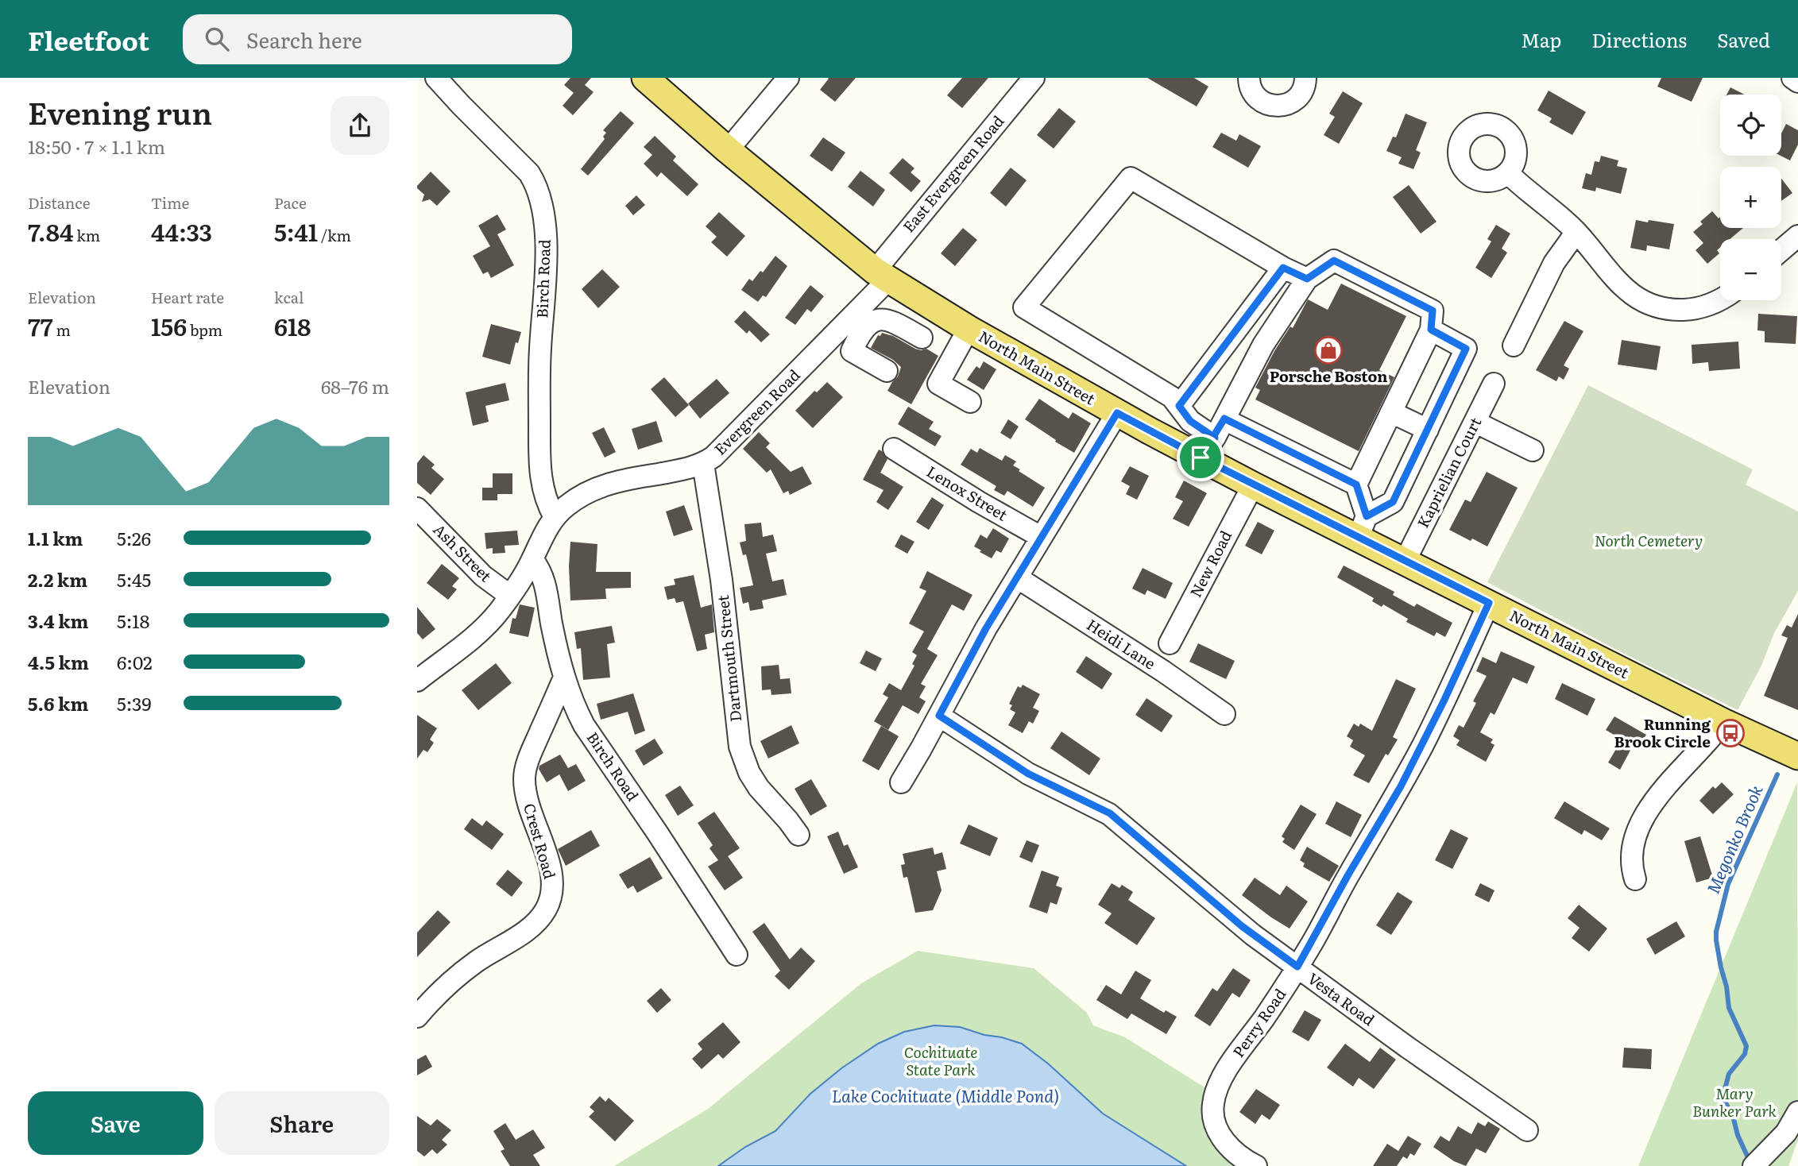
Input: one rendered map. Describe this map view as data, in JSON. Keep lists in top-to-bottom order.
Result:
{
  "streets": {
    "main road": ["North Main Street"],
    "street": [
      "East Evergreen Road",
      "Birch Road",
      "Evergreen Road",
      "Kaprielian Court",
      "Lenox Street",
      "Ash Street",
      "New Road",
      "Heidi Lane",
      "Dartmouth Street",
      "Crest Road",
      "Vesta Road",
      "Perry Road"
    ]
  },
  "crossings": [
    ["East Evergreen Road", "North Main Street"],
    ["East Evergreen Road", "Evergreen Road"],
    ["Birch Road", "Evergreen Road"],
    ["Birch Road", "Crest Road"],
    ["North Main Street", "Evergreen Road"],
    ["North Main Street", "Kaprielian Court"],
    ["North Main Street", "New Road"],
    ["North Main Street", "Perry Road"],
    ["Evergreen Road", "Ash Street"],
    ["Evergreen Road", "Dartmouth Street"],
    ["Vesta Road", "Perry Road"]
  ],
  "water": ["Megonko Brook", "Lake Cochituate (Middle Pond)"],
  "parks": ["North Cemetery", "Cochituate State Park", "Mary Bunker Park"],
  "places": {
    "shop": ["Porsche Boston"],
    "bus stop": ["Running Brook Circle"]
  },
  "page": {
    "header": "Fleetfoot",
    "search": "Search here",
    "nav": ["Map", "Directions", "Saved"],
    "heading": ["Evening run", "18:50 · 7 × 1.1 km"],
    "map_buttons": ["+", "−"],
    "stats": [
      ["Distance", "7.84 km"],
      ["Time", "44:33"],
      ["Pace", "5:41 /km"],
      ["Elevation", "77 m"],
      ["Heart rate", "156 bpm"],
      ["kcal", "618"]
    ],
    "chart": ["Elevation", "68–76 m"],
    "list": [
      {
        "name": "1.1 km",
        "note": "5:26"
      },
      {
        "name": "2.2 km",
        "note": "5:45"
      },
      {
        "name": "3.4 km",
        "note": "5:18"
      },
      {
        "name": "4.5 km",
        "note": "6:02"
      },
      {
        "name": "5.6 km",
        "note": "5:39"
      }
    ],
    "buttons": ["Save", "Share"]
  }
}
